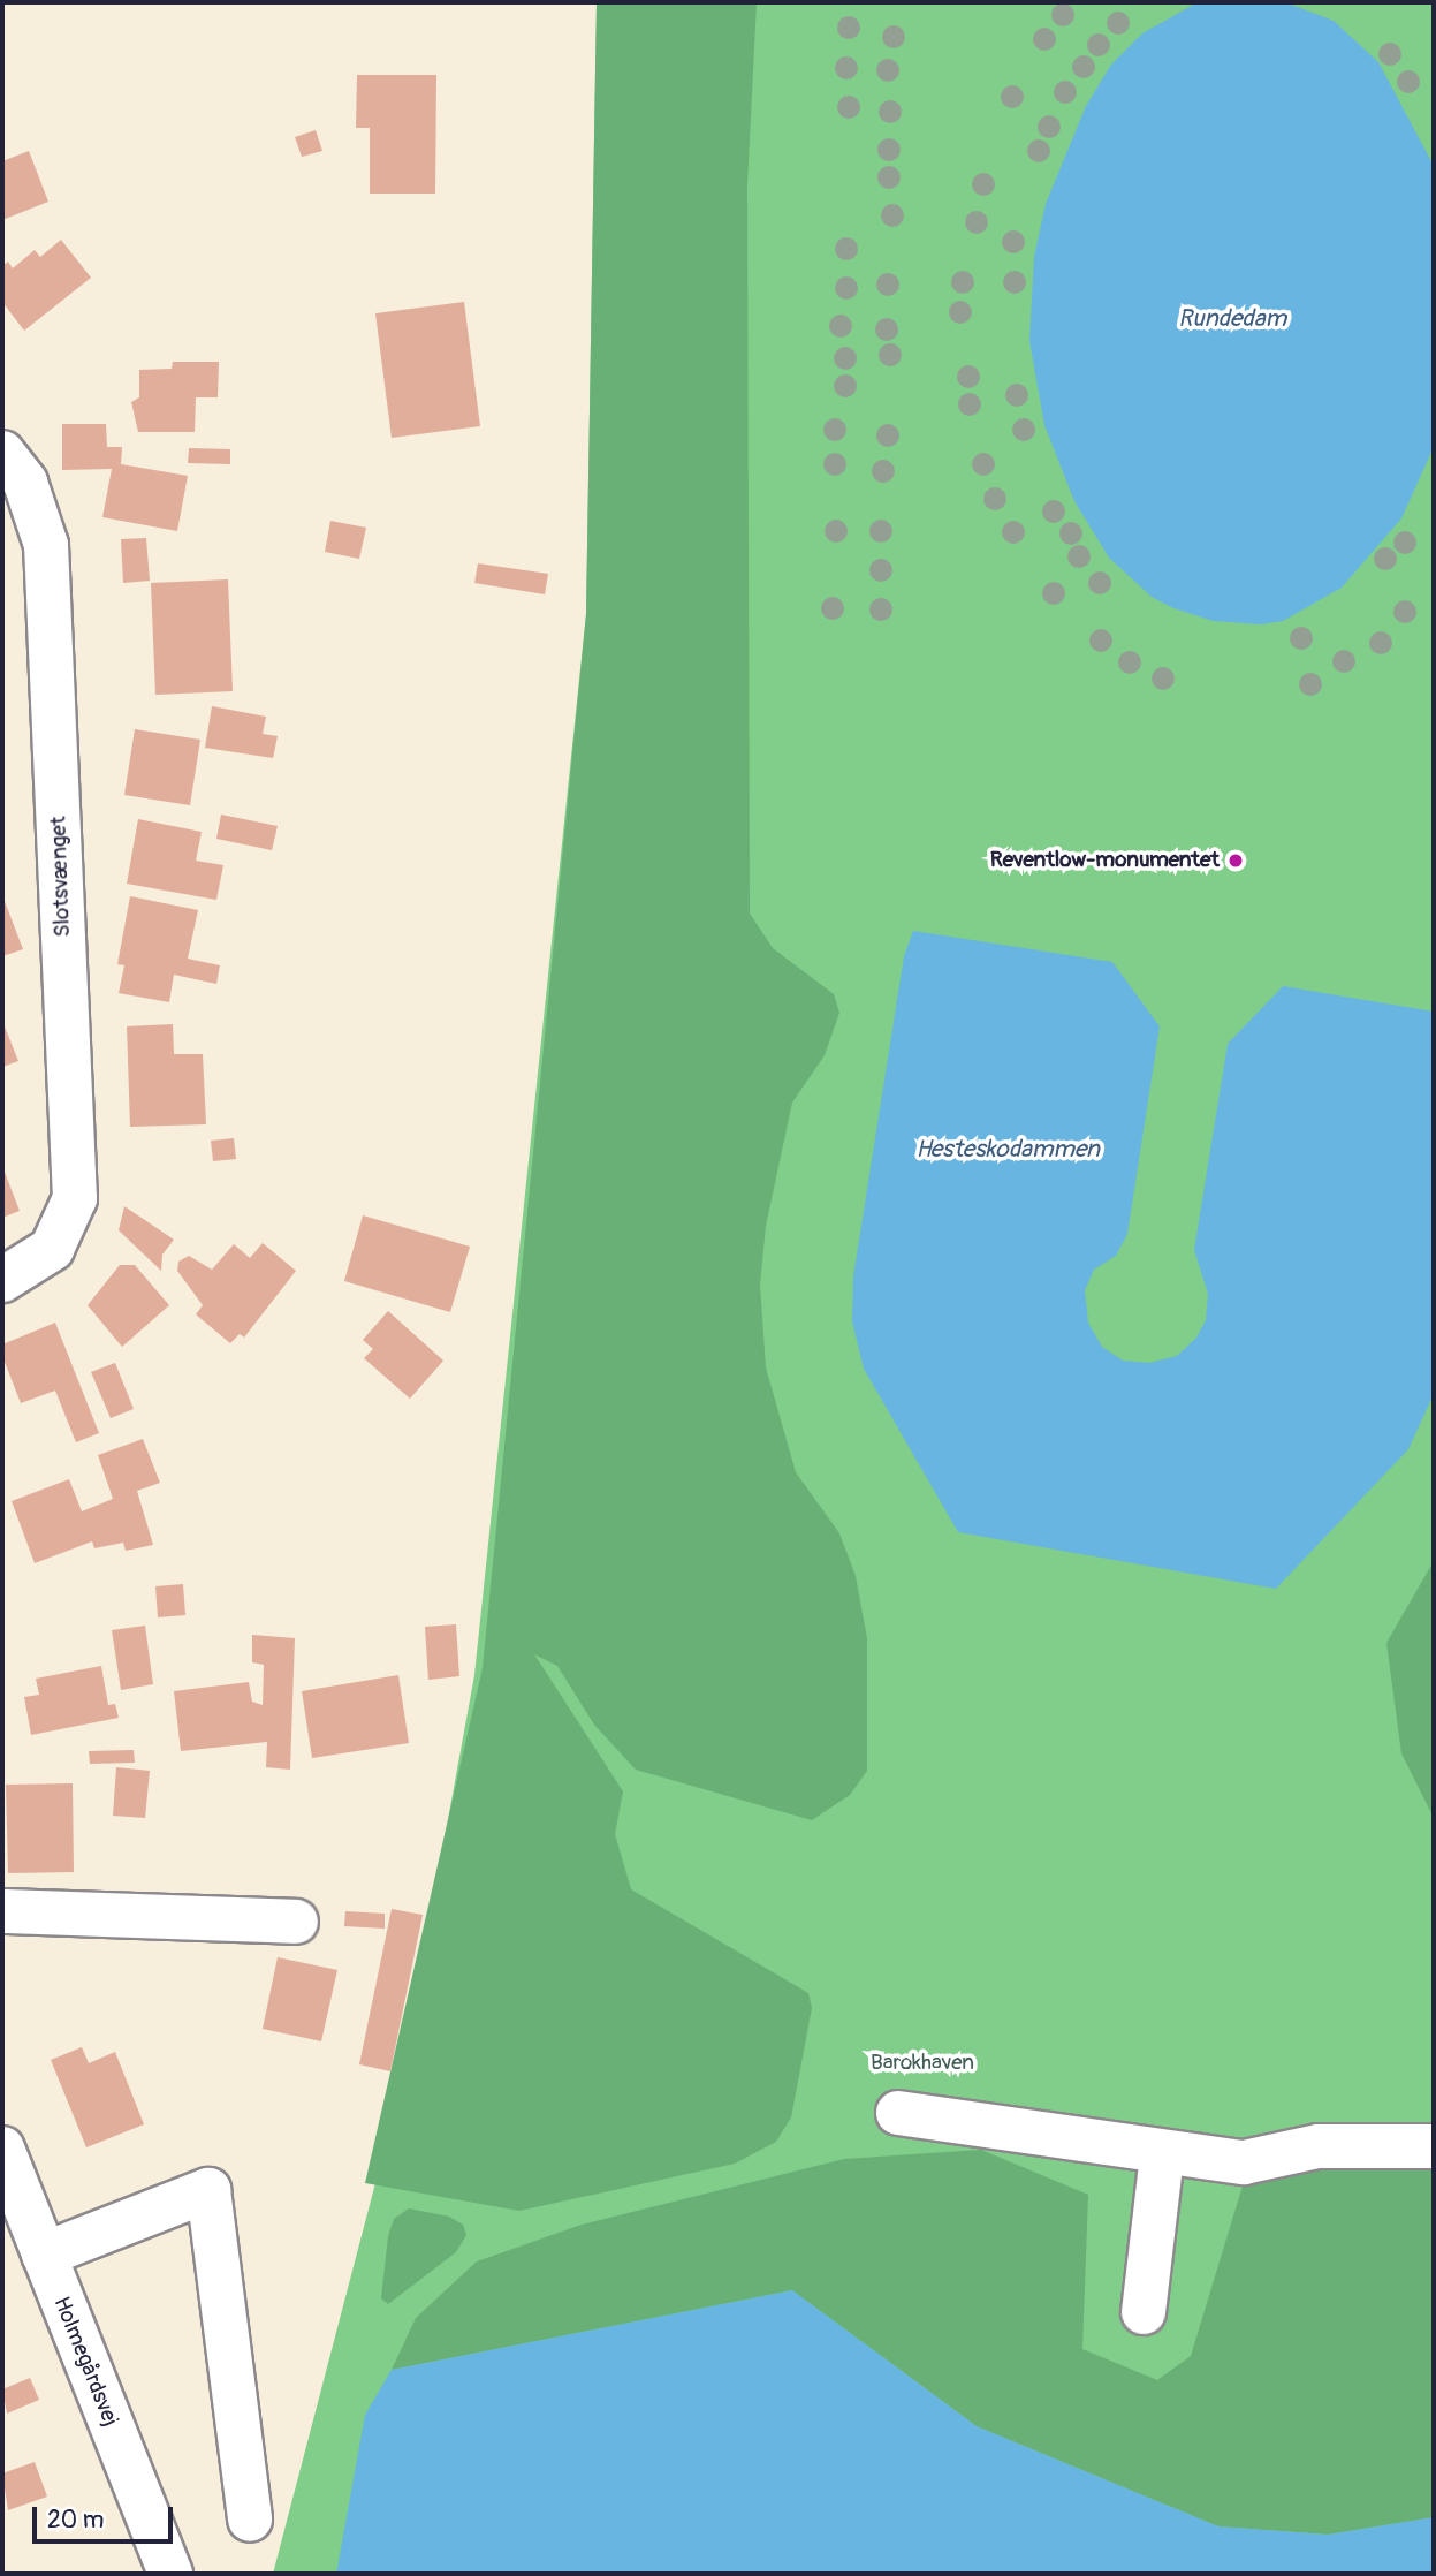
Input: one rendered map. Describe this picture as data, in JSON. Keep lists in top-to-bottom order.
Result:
{
  "streets": {
    "street": ["Slotsvænget", "Holmegårdsvej"]
  },
  "water": ["Rundedam", "Hesteskodammen"],
  "parks": ["Barokhaven"],
  "places": ["Reventlow-monumentet"],
  "scale_bar": "20 m"
}
